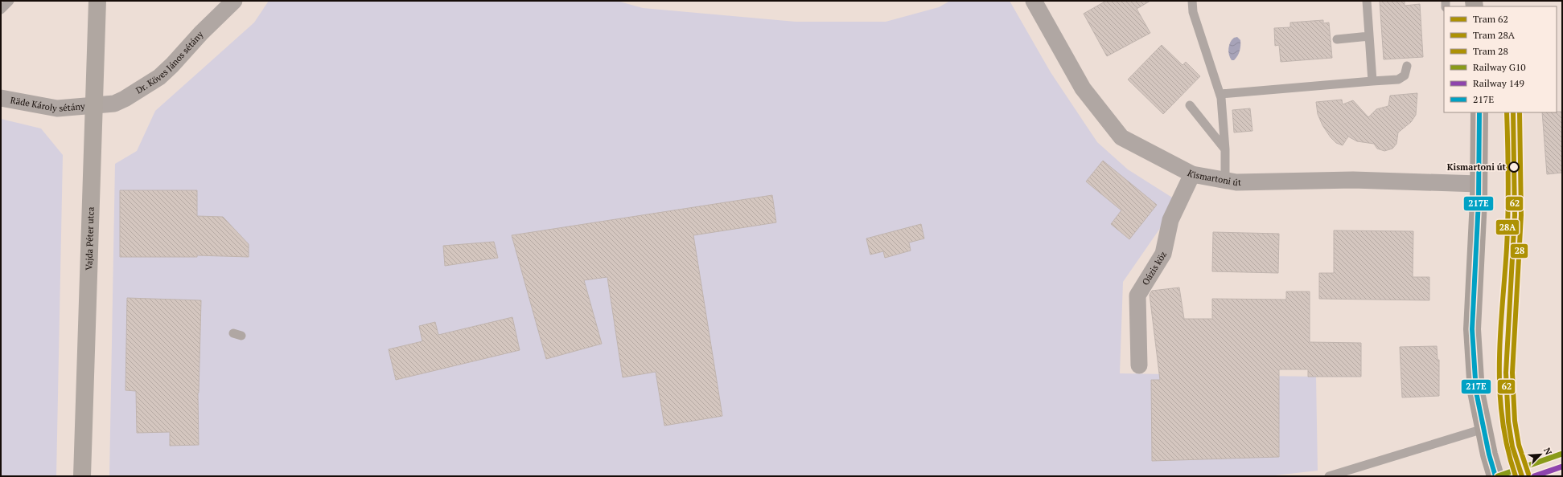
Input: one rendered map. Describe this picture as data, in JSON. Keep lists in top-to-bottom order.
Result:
{
  "streets": {
    "street": [
      "Dr. Köves János sétány",
      "Räde Károly sétány",
      "Kismartoni út",
      "Vajda Péter utca",
      "Oázis köz"
    ]
  },
  "crossings": [
    ["Dr. Köves János sétány", "Räde Károly sétány"],
    ["Dr. Köves János sétány", "Vajda Péter utca"],
    ["Räde Károly sétány", "Vajda Péter utca"],
    ["Kismartoni út", "Oázis köz"]
  ],
  "places": ["Kismartoni út"],
  "lines": [
    "tram line 62",
    "tram line 28A",
    "tram line 28",
    "transit line 217E",
    "rail line G10",
    "rail line 149"
  ],
  "legend": [
    "Tram 62",
    "Tram 28A",
    "Tram 28",
    "Railway G10",
    "Railway 149",
    "217E"
  ],
  "north": "top right"
}
